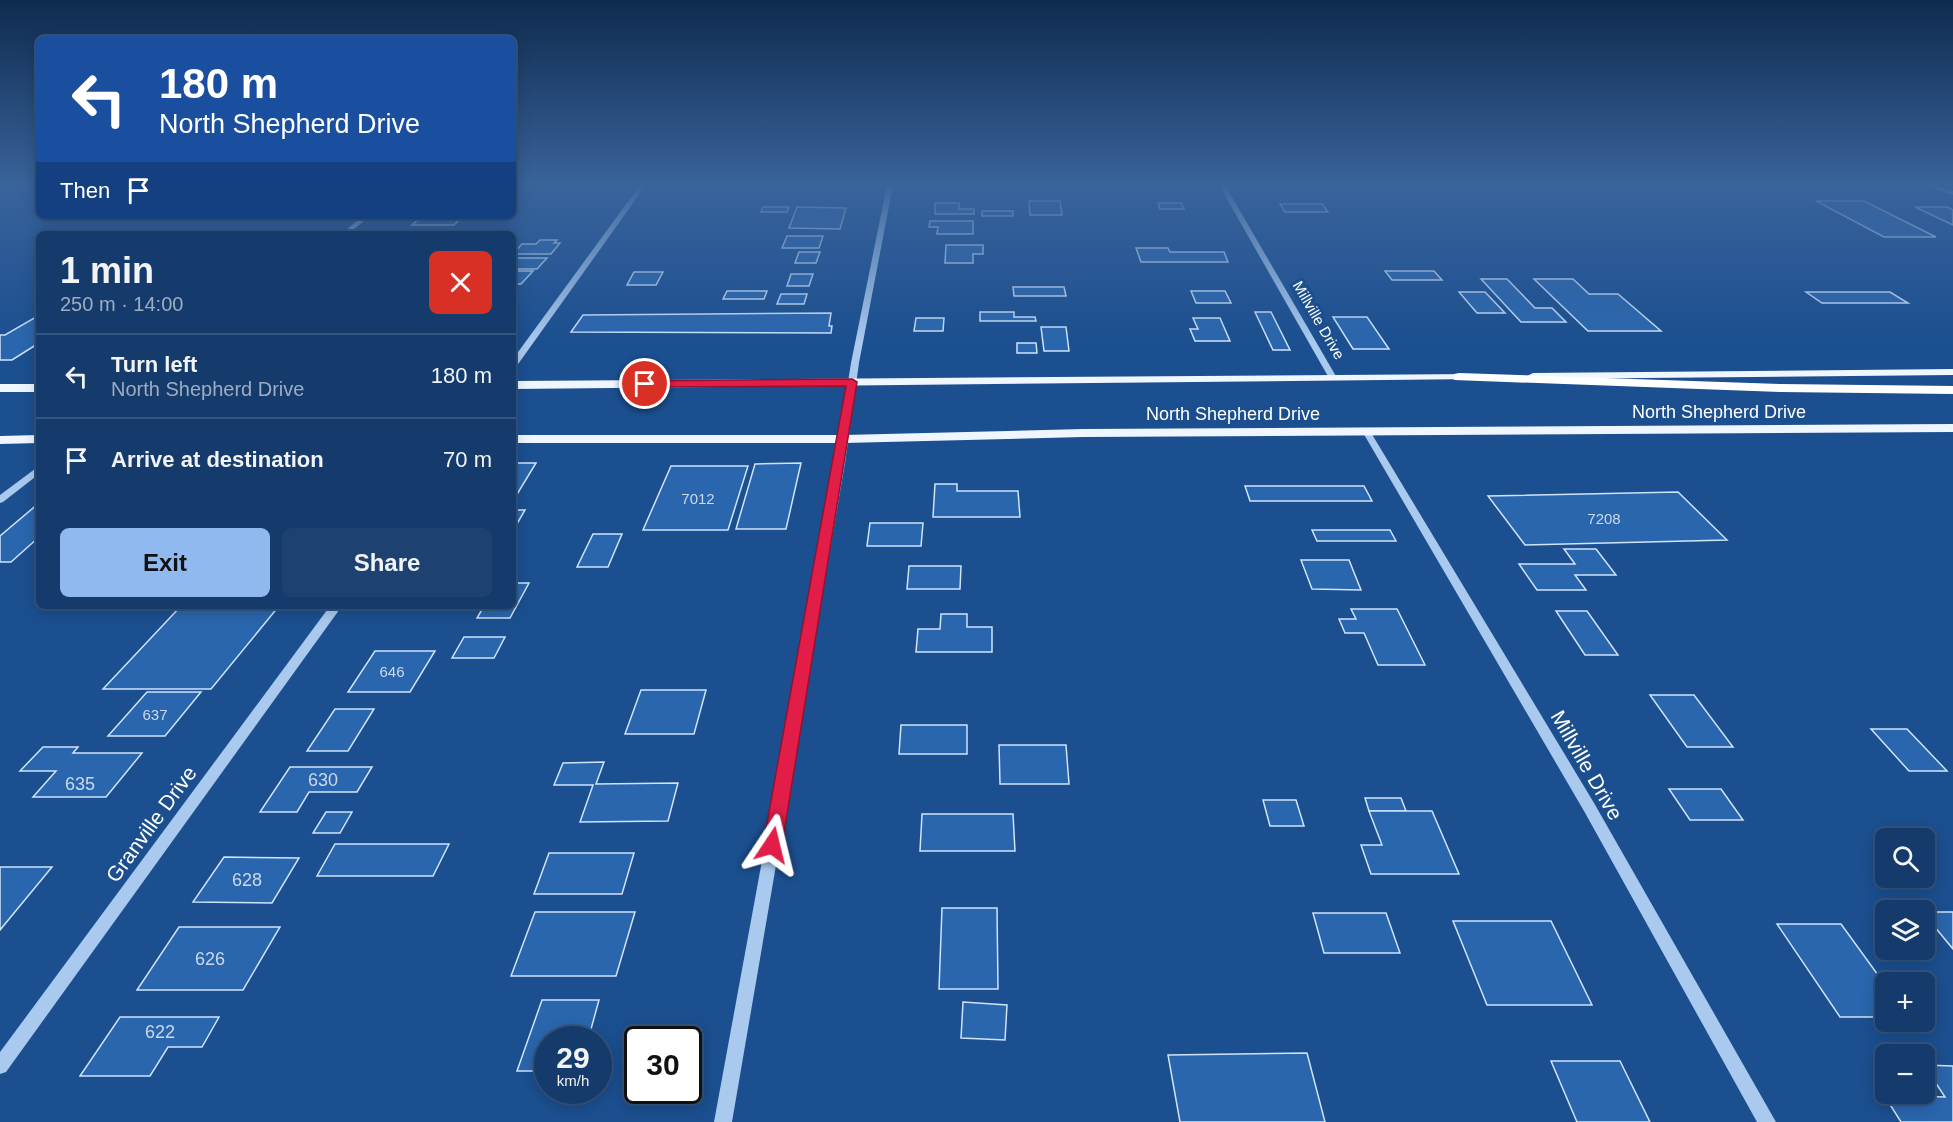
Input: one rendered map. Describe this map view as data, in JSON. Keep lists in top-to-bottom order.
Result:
{
  "streets": {
    "main road": ["North Shepherd Drive"],
    "street": ["Millville Drive", "Granville Drive"]
  },
  "crossings": [
    ["Millville Drive", "North Shepherd Drive"]
  ],
  "house_numbers": [
    "7012",
    "7208",
    "646",
    "637",
    "630",
    "635",
    "628",
    "626",
    "622"
  ],
  "page": {
    "turn": ["180 m", "North Shepherd Drive"],
    "then": "Then",
    "heading": ["1 min", "250 m · 14:00"],
    "list": [
      {
        "name": "Turn left",
        "note": "North Shepherd Drive",
        "value": "180 m"
      },
      {
        "name": "Arrive at destination",
        "value": "70 m"
      }
    ],
    "buttons": ["Exit", "Share"],
    "map_buttons": ["+", "−"],
    "speed": "29 km/h",
    "limit": "30"
  }
}
